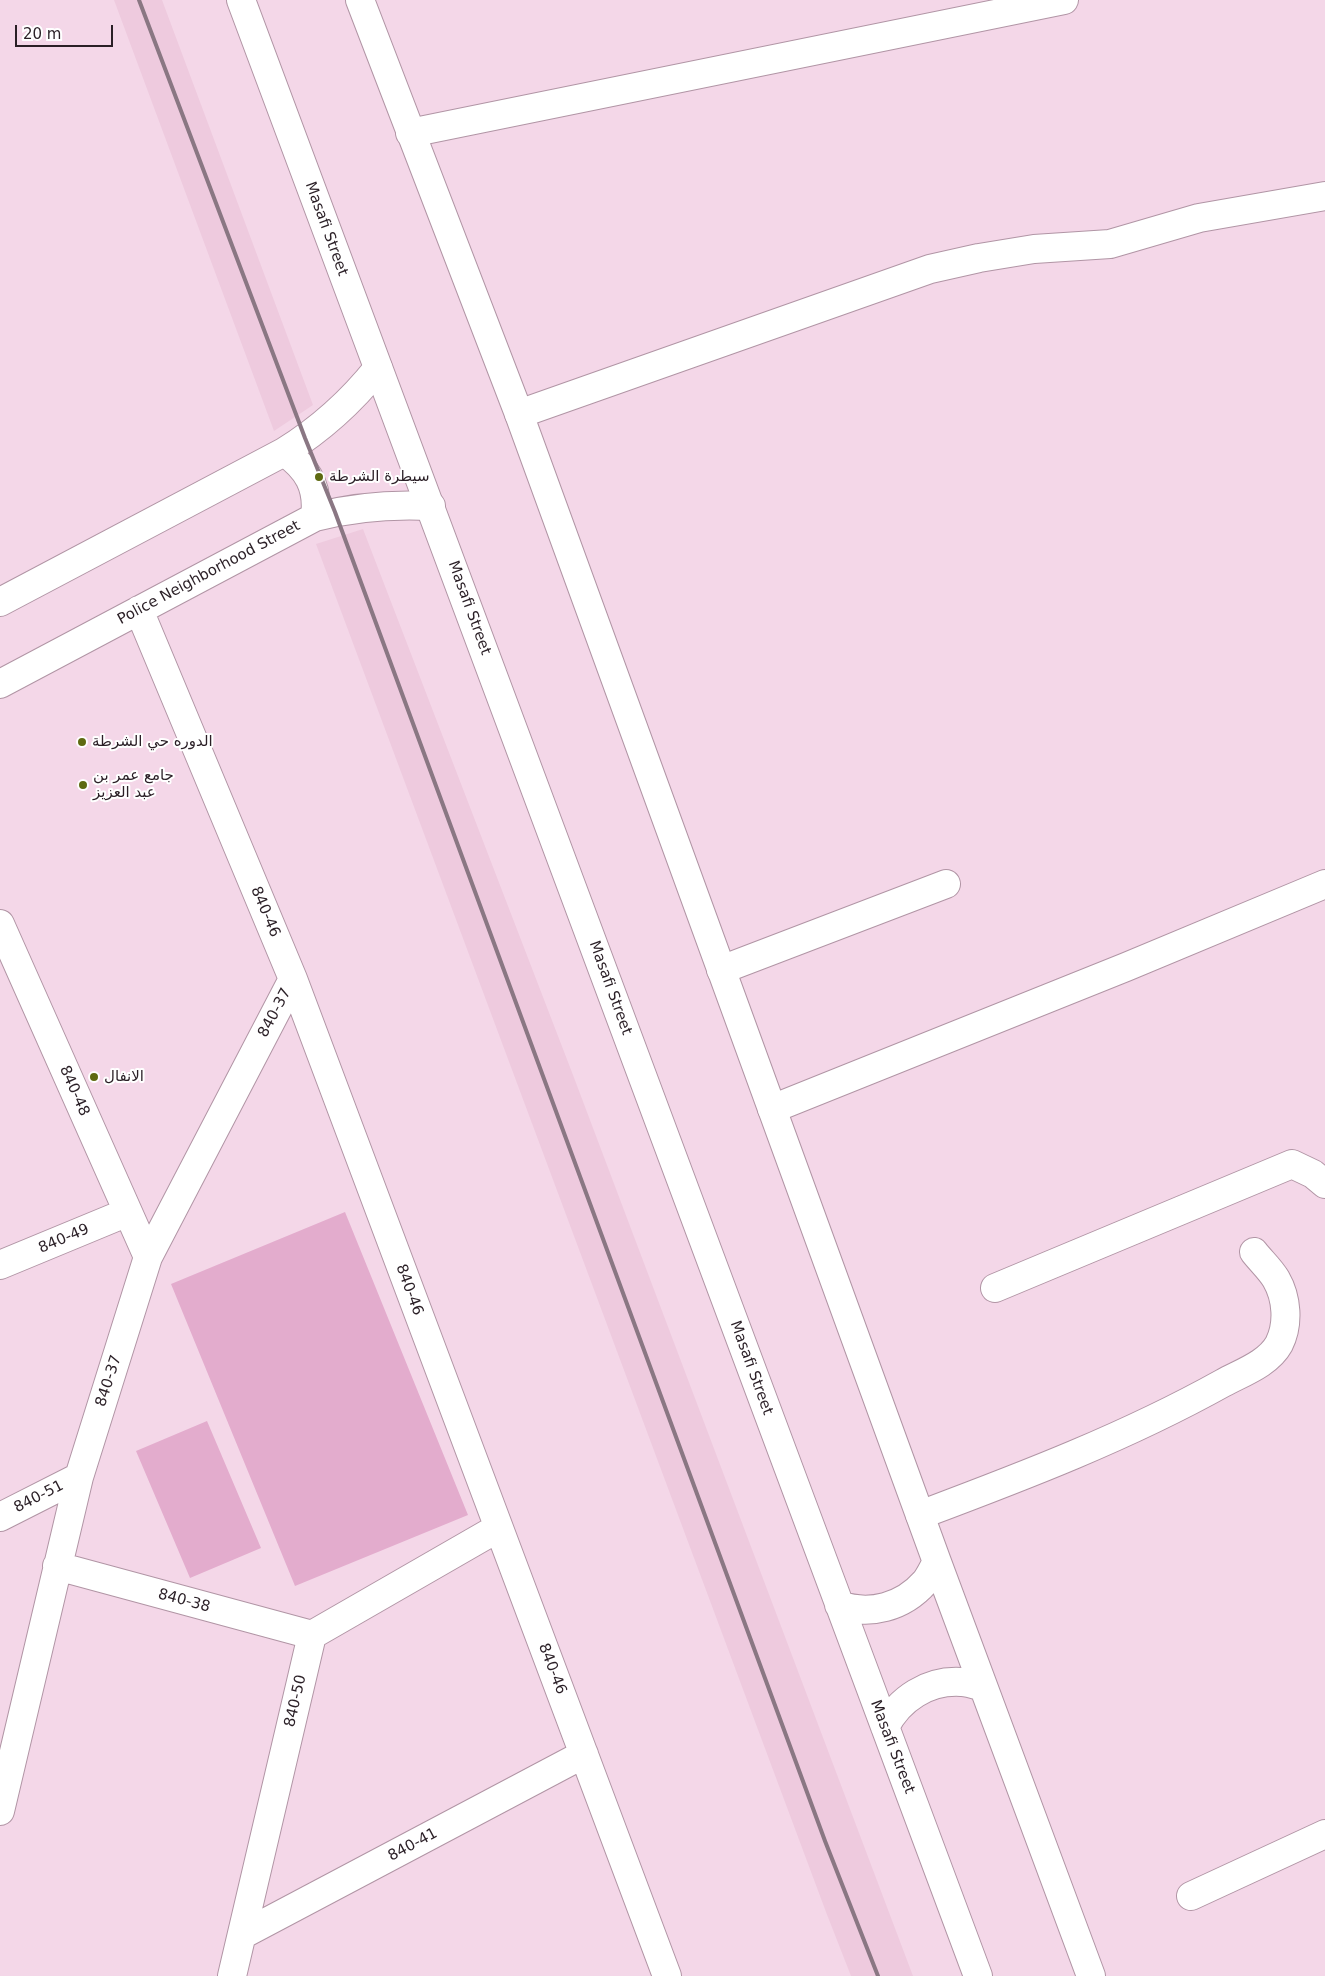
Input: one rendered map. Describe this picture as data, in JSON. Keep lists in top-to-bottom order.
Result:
{
  "streets": {
    "street": [
      "Masafi Street",
      "Police Neighborhood Street",
      "840-46",
      "840-37",
      "840-48",
      "840-49",
      "840-51",
      "840-38",
      "840-50",
      "840-41"
    ]
  },
  "crossings": [
    ["Masafi Street", "Police Neighborhood Street"],
    ["Police Neighborhood Street", "840-46"],
    ["840-46", "840-37"],
    ["840-46", "840-41"],
    ["840-37", "840-48"],
    ["840-37", "840-51"],
    ["840-37", "840-38"],
    ["840-48", "840-49"],
    ["840-38", "840-50"],
    ["840-50", "840-41"]
  ],
  "places": [
    "سيطرة الشرطة",
    "الدوره حي الشرطة",
    "جامع عمر بن عبد العزيز",
    "الانفال"
  ],
  "scale_bar": "20 m"
}
